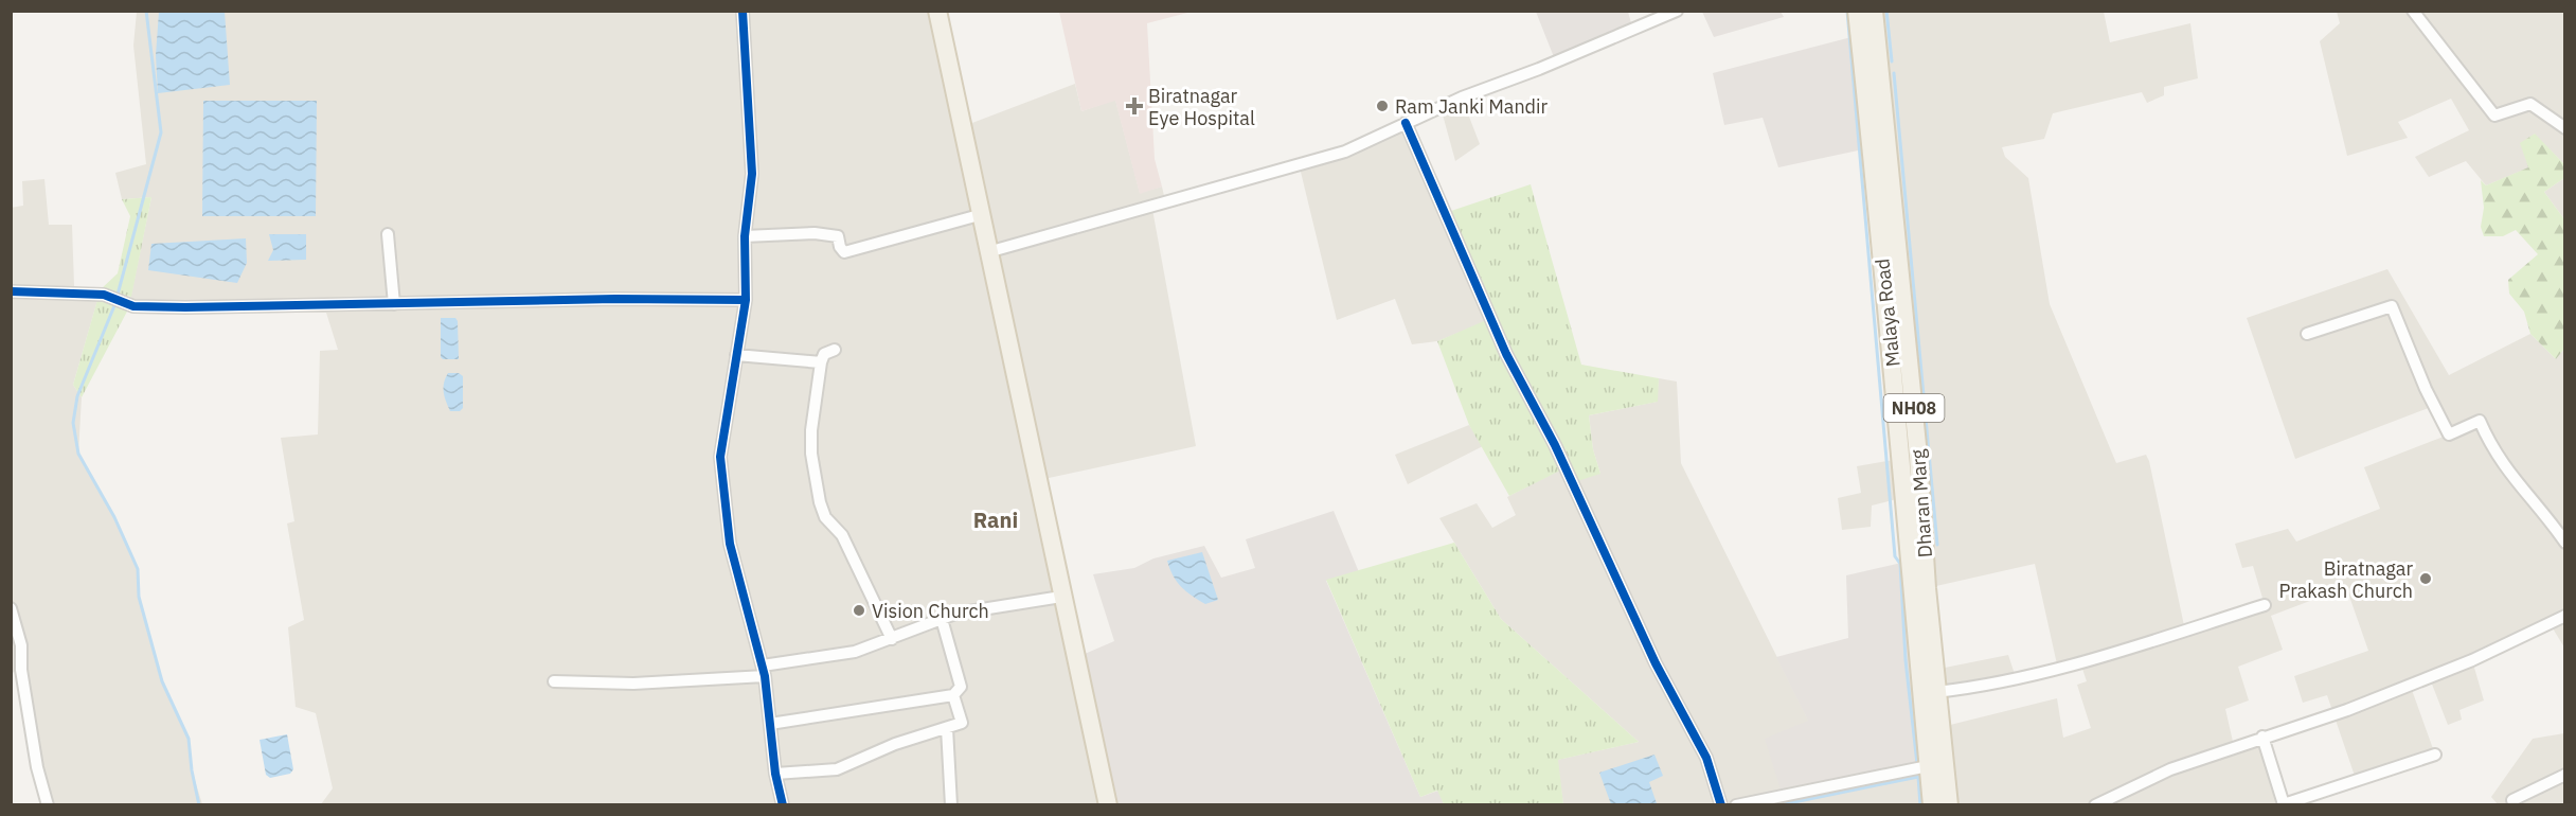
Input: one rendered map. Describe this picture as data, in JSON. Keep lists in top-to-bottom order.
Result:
{
  "streets": {
    "main road": ["Malaya Road", "NH08", "Dharan Marg"]
  },
  "crossings": [
    ["Malaya Road", "Dharan Marg"]
  ],
  "districts": ["Rani"],
  "places": {
    "health": ["Biratnagar Eye Hospital"],
    "other": ["Ram Janki Mandir", "Biratnagar Prakash Church", "Vision Church"]
  }
}
